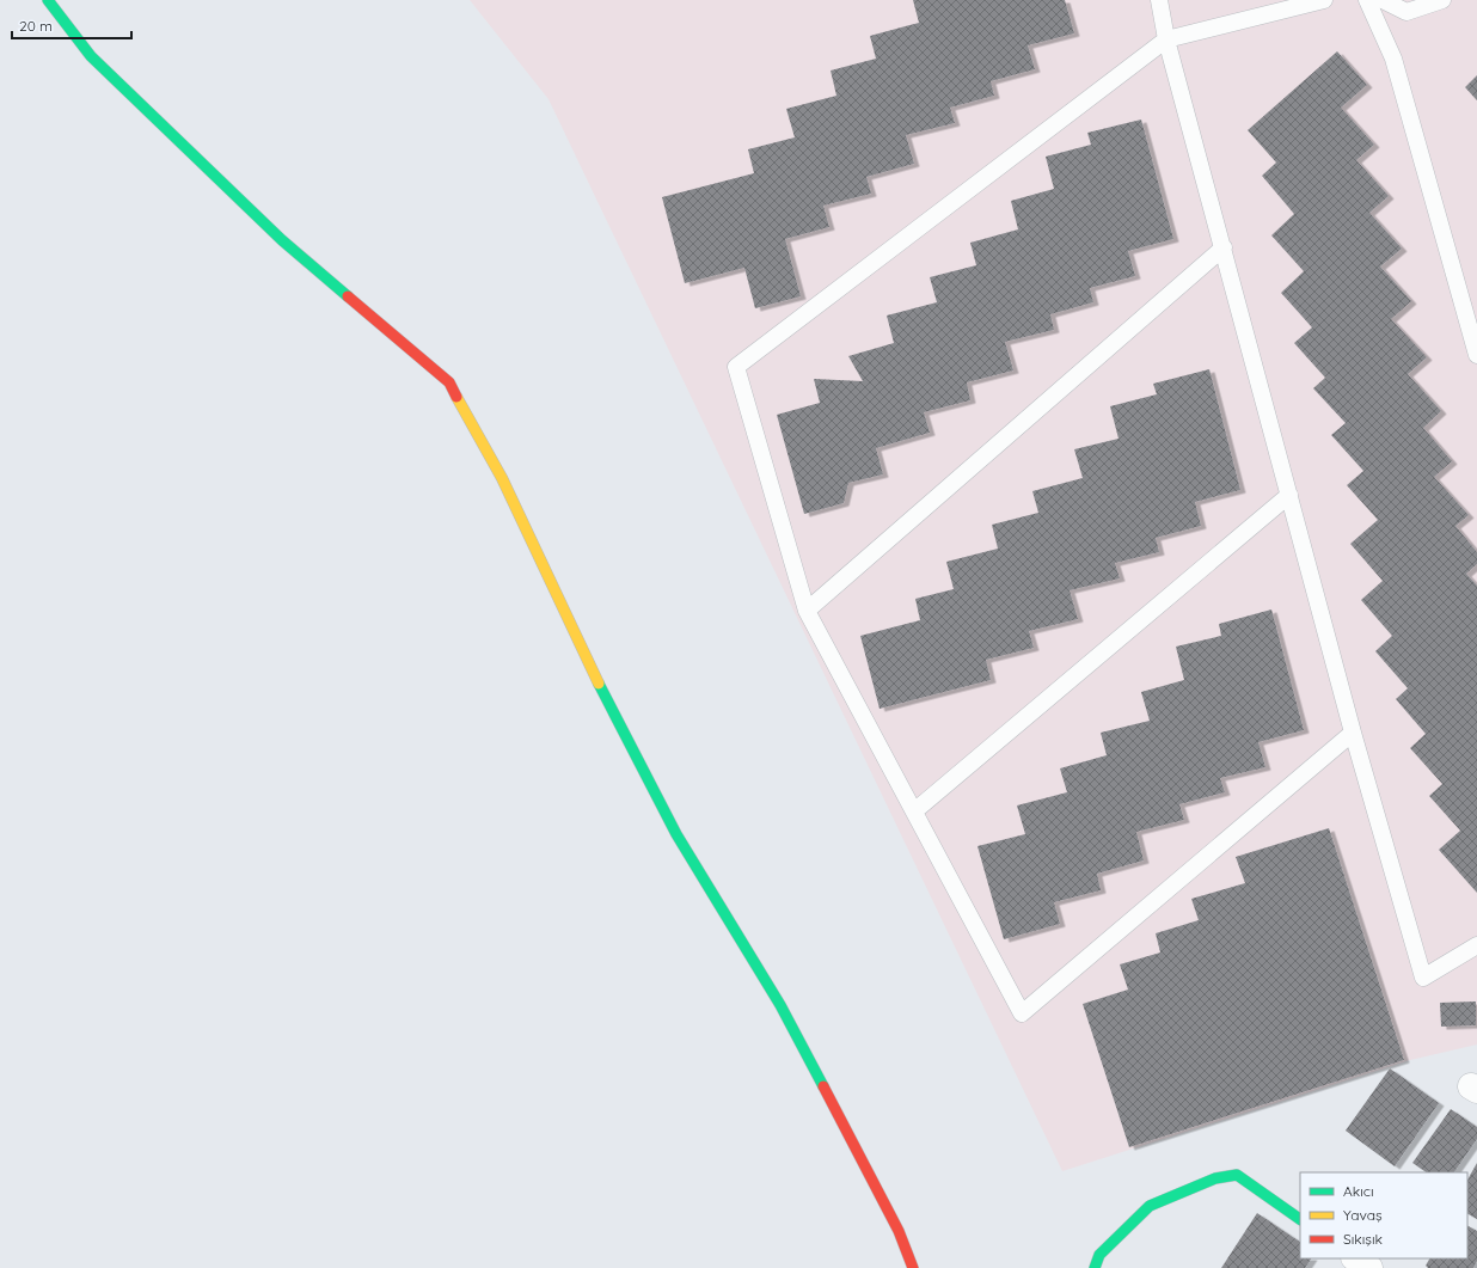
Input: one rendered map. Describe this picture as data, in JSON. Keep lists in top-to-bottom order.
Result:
{
  "legend": ["Akıcı", "Yavaş", "Sıkışık"],
  "scale_bar": "20 m"
}
